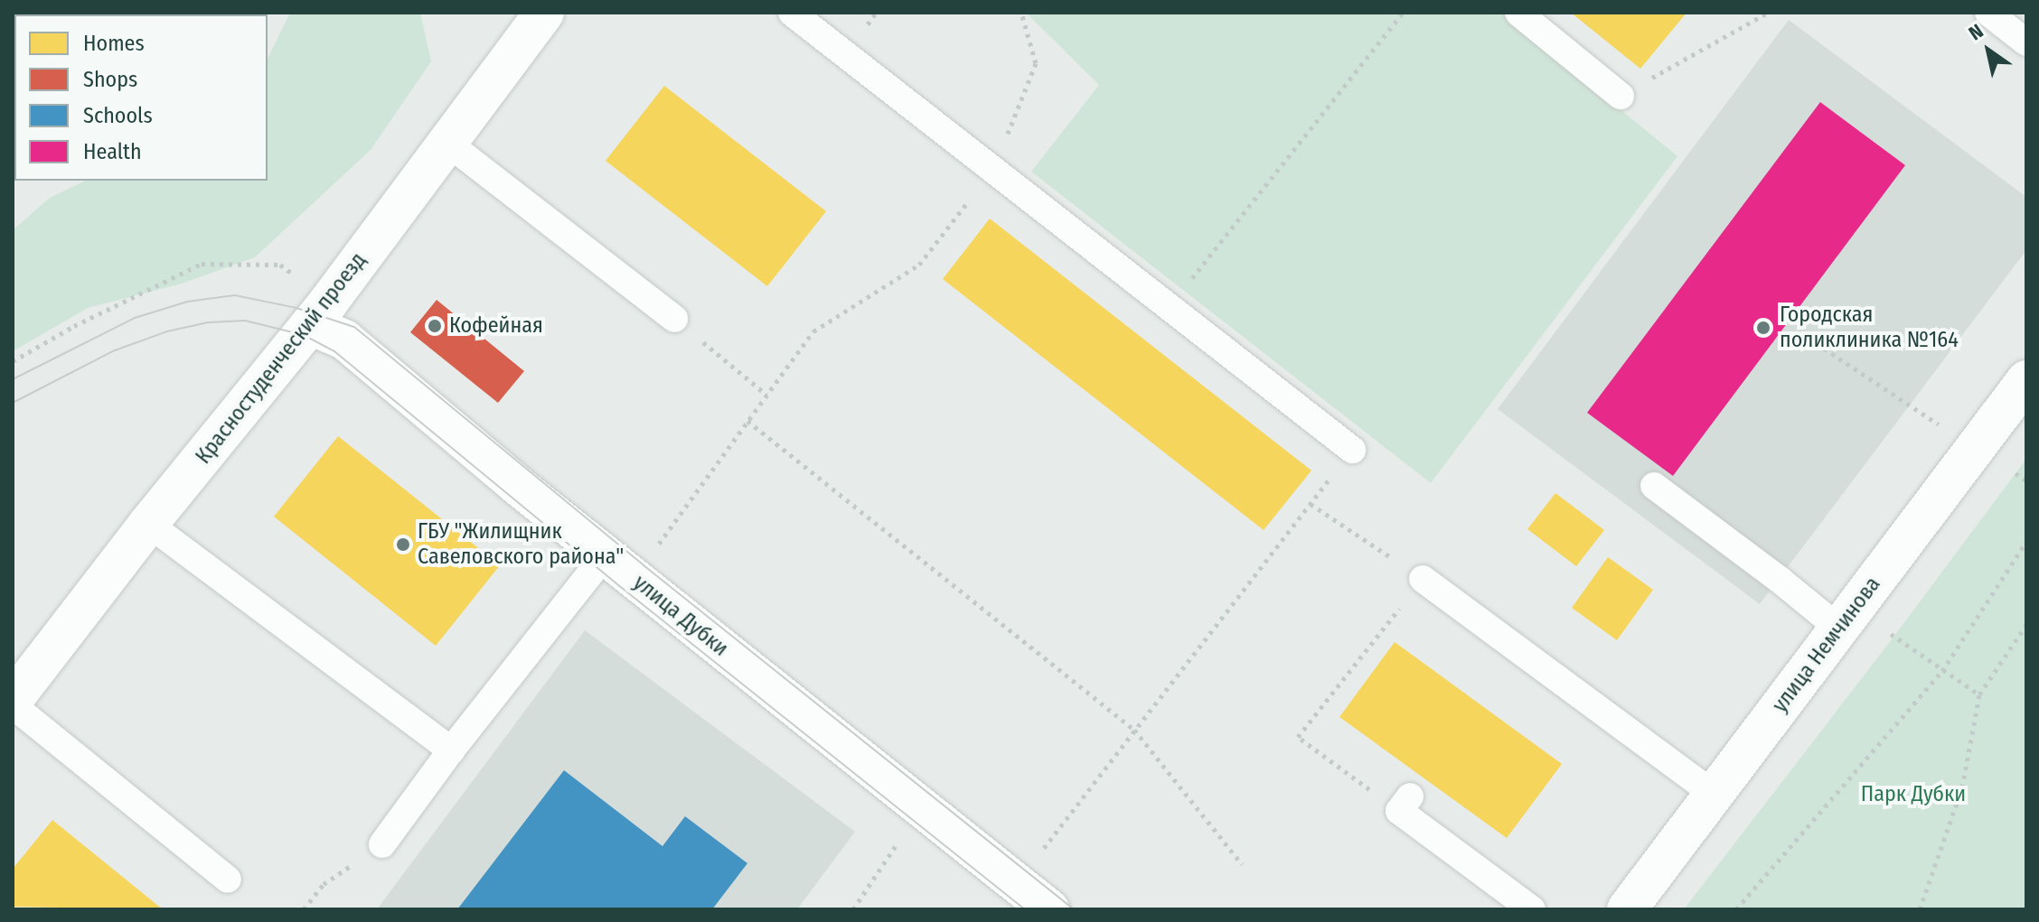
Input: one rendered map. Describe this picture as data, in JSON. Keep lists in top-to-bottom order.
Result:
{
  "streets": {
    "street": ["Красностуденческий проезд", "улица Дубки", "улица Немчинова"]
  },
  "crossings": [
    ["Красностуденческий проезд", "улица Дубки"]
  ],
  "parks": ["Парк Дубки"],
  "places": ["Кофейная", "Городская поликлиника №164", "ГБУ \"Жилищник Савеловского района\""],
  "legend": [
    "Homes",
    "Shops",
    "Schools",
    "Health"
  ],
  "north": "top left"
}
